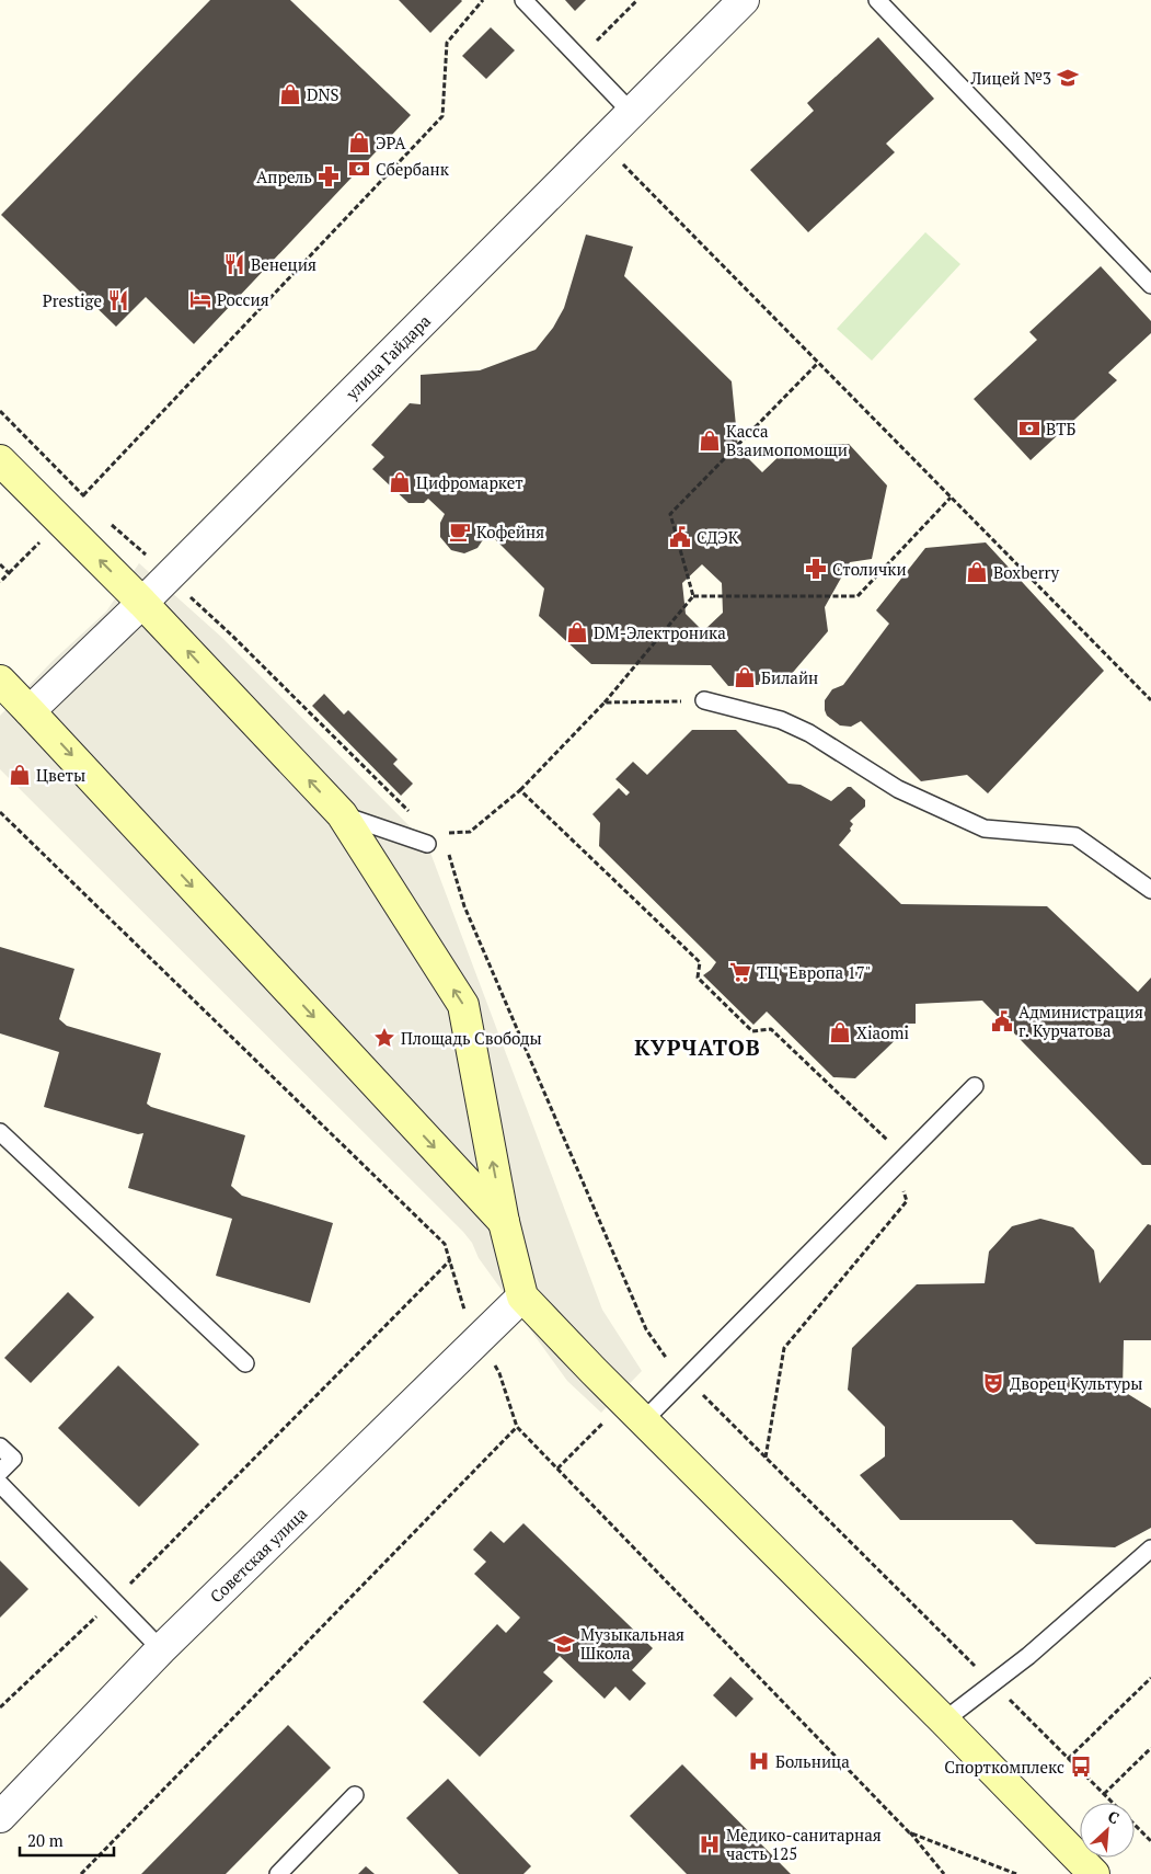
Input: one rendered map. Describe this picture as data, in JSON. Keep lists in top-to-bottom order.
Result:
{
  "streets": {
    "street": ["улица Гайдара", "Советская улица"]
  },
  "districts": ["КУРЧАТОВ"],
  "places": {
    "school or university": ["Лицей №3", "Музыкальная Школа"],
    "shop": [
      "DNS",
      "ЭРА",
      "Касса Взаимопомощи",
      "Цифромаркет",
      "Boxberry",
      "DM-Электроника",
      "Билайн",
      "Цветы",
      "Xiaomi"
    ],
    "bank": ["Сбербанк", "ВТБ"],
    "pharmacy": ["Апрель", "Столички"],
    "restaurant": ["Венеция", "Prestige"],
    "hotel": ["Россия"],
    "cafe": ["Кофейня"],
    "public building": ["СДЭК", "Администрация г. Курчатова"],
    "supermarket": ["ТЦ \"Европа 17\""],
    "place": ["Площадь Свободы"],
    "theatre": ["Дворец Культуры"],
    "hospital": ["Больница", "Медико-санитарная часть 125"],
    "bus stop": ["Спорткомплекс"]
  },
  "scale_bar": "20 m",
  "north": "top right"
}
